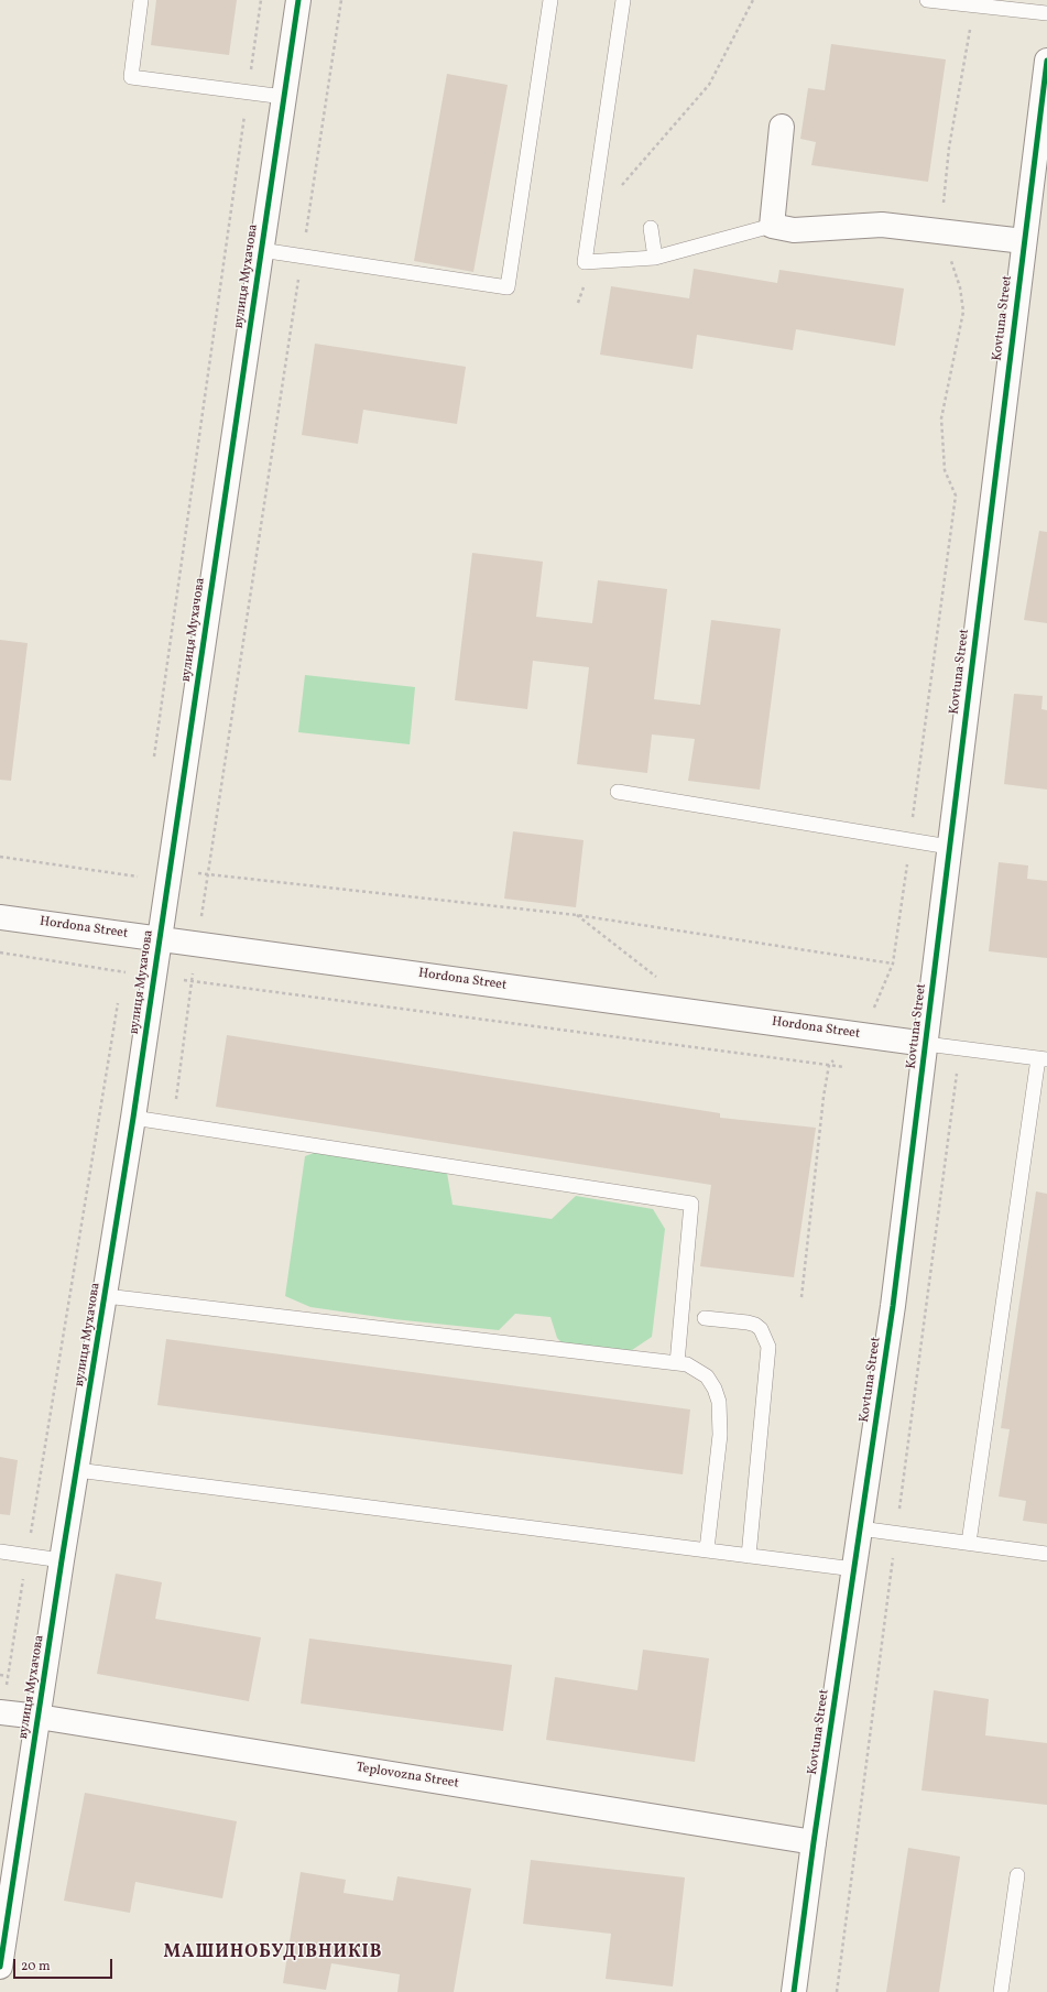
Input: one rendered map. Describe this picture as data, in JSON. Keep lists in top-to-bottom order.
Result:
{
  "streets": {
    "street": [
      "вулиця Мухачова",
      "Kovtuna Street",
      "Hordona Street",
      "Teplovozna Street"
    ]
  },
  "crossings": [
    ["вулиця Мухачова", "Hordona Street"],
    ["вулиця Мухачова", "Teplovozna Street"],
    ["Kovtuna Street", "Hordona Street"],
    ["Kovtuna Street", "Teplovozna Street"]
  ],
  "districts": ["МАШИНОБУДІВНИКІВ"],
  "scale_bar": "20 m"
}
